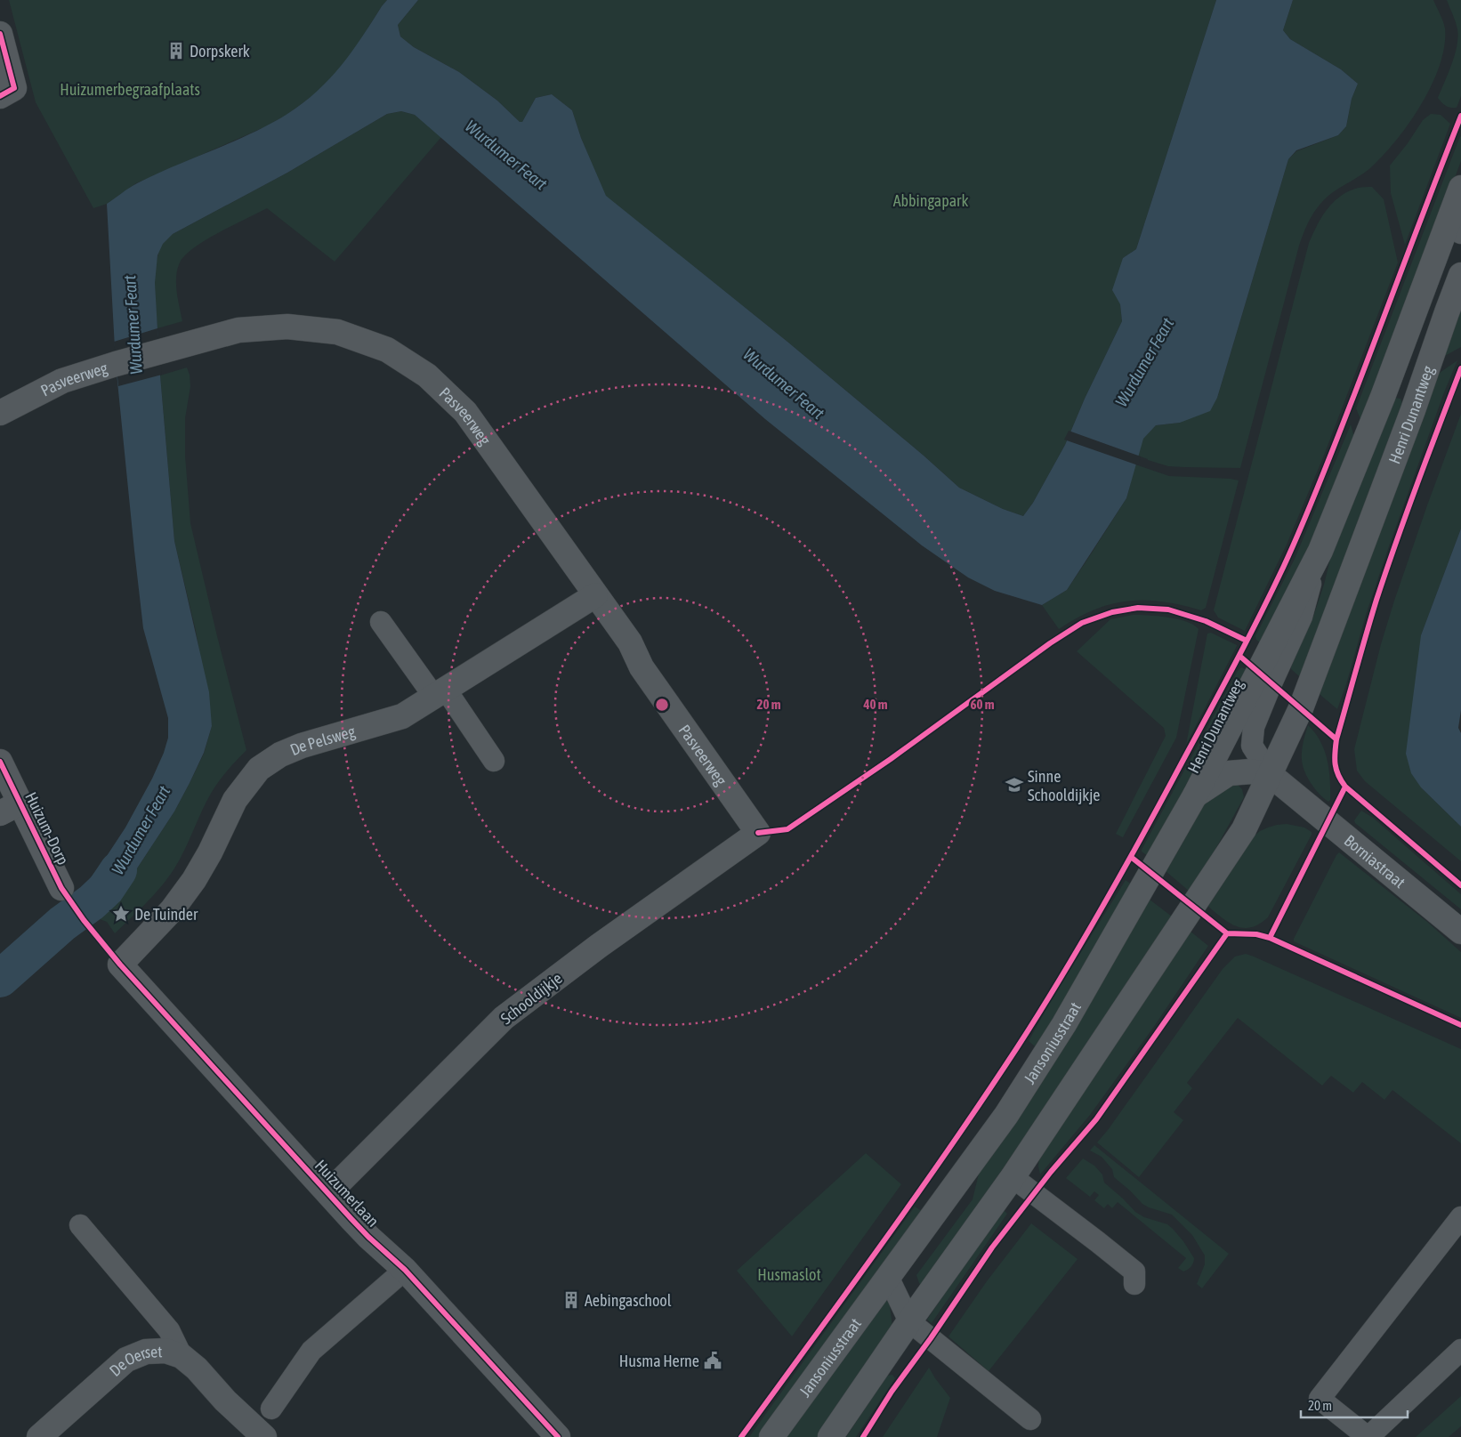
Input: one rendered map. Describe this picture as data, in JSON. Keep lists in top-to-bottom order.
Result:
{
  "streets": {
    "street": [
      "Pasveerweg",
      "Henri Dunantweg",
      "De Pelsweg",
      "Huizum-Dorp",
      "Borniastraat",
      "Schooldijkje",
      "Jansoniusstraat",
      "Huizumerlaan",
      "De Oerset"
    ]
  },
  "crossings": [
    ["Pasveerweg", "De Pelsweg"],
    ["Pasveerweg", "Schooldijkje"],
    ["Henri Dunantweg", "Borniastraat"],
    ["Henri Dunantweg", "Jansoniusstraat"],
    ["De Pelsweg", "Huizumerlaan"],
    ["Schooldijkje", "Huizumerlaan"]
  ],
  "water": ["Wurdumer Feart"],
  "parks": ["Huizumerbegraafplaats", "Abbingapark", "Husmaslot"],
  "places": {
    "building": ["Dorpskerk", "Aebingaschool"],
    "school or university": ["Sinne Schooldijkje"],
    "place": ["De Tuinder"],
    "public building": ["Husma Herne"]
  },
  "scale_bar": "20 m",
  "rings": ["20 m", "40 m", "60 m"]
}
